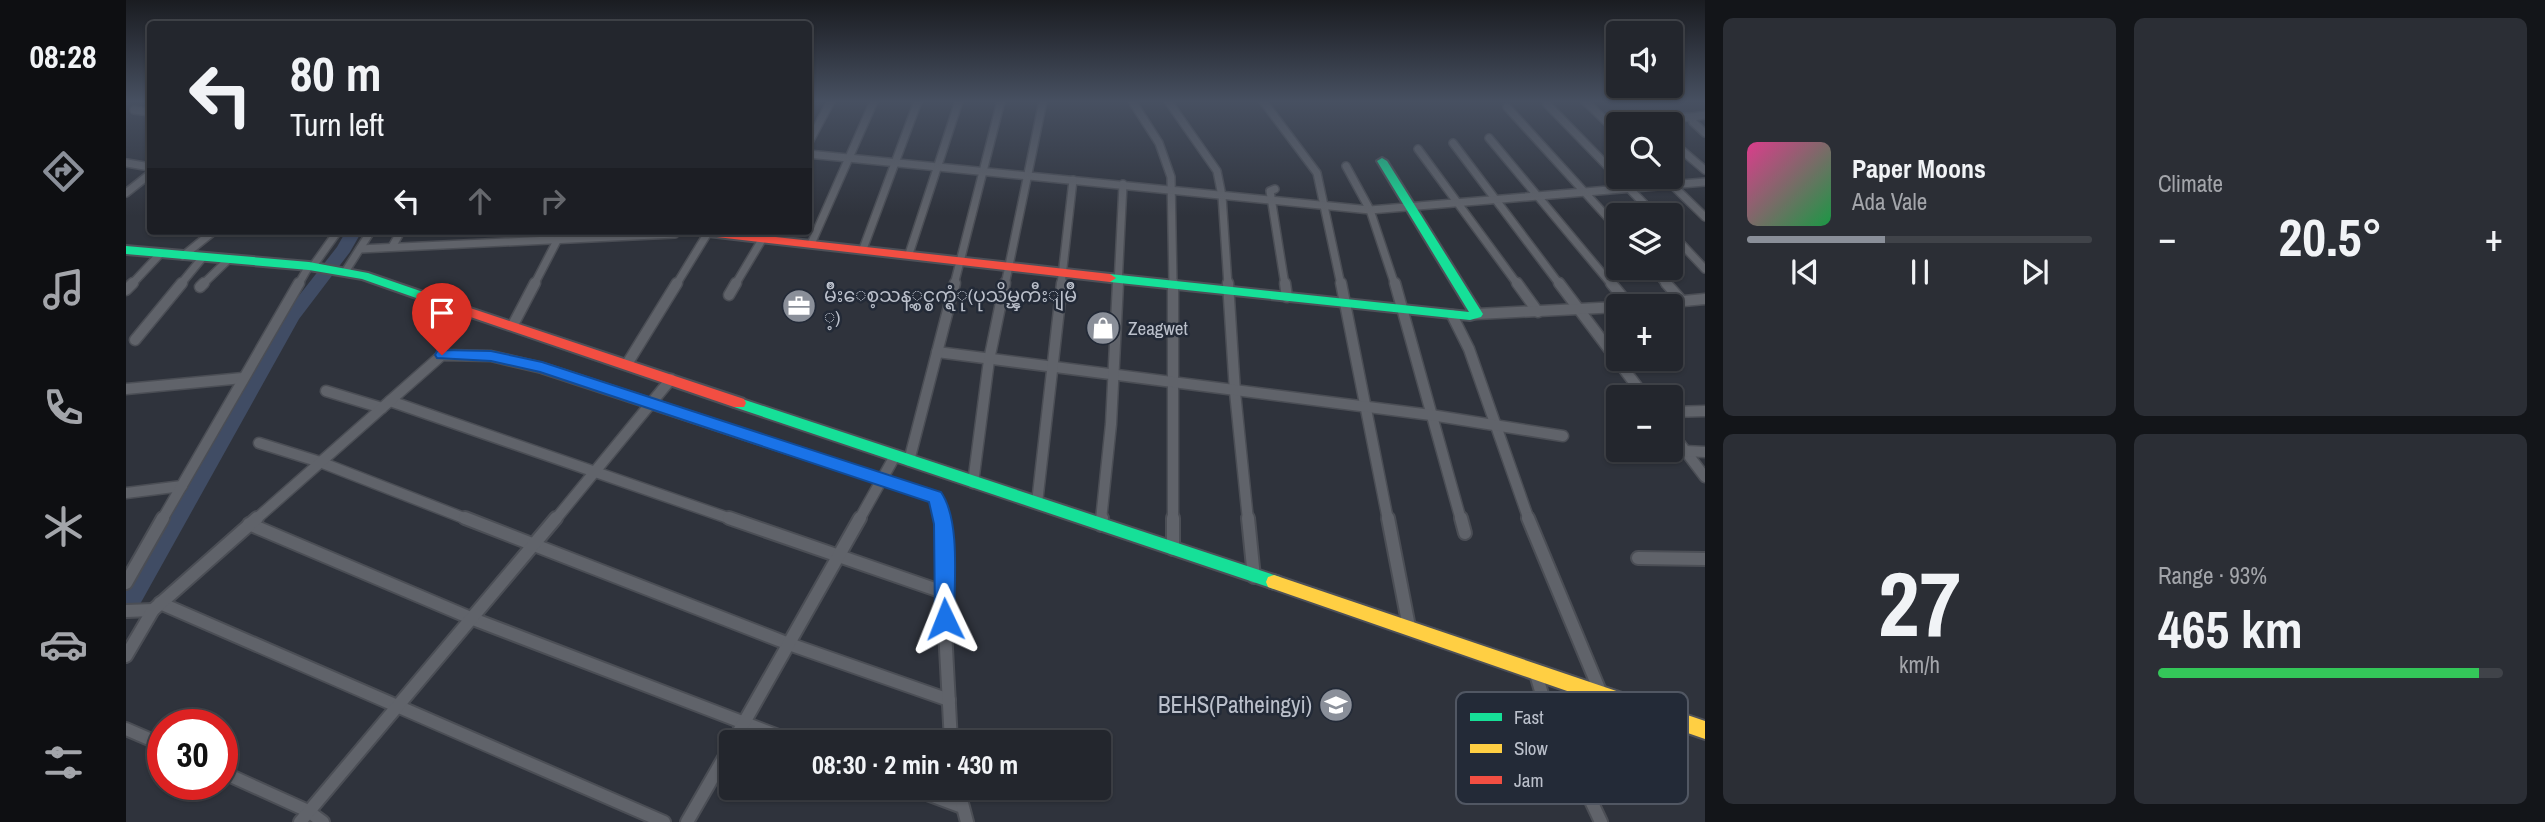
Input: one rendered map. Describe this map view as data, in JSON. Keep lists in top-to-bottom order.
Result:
{
  "places": {
    "office": ["မ်ိဳးေစ့သန့္စင္စက္ရံု(ပုသိမ္ၾကီးျမိဳ ့)"],
    "shop": ["Zeagwet"],
    "school or university": ["BEHS(Patheingyi)"]
  },
  "legend": ["Fast", "Slow", "Jam"],
  "page": {
    "tabs": "08:28",
    "tile": [
      "Climate",
      ["27", "km/h"],
      ["Range · 93%", "465 km"]
    ],
    "map_buttons": ["+", "−"],
    "turn": ["80 m", "Turn left"],
    "song": ["Paper Moons", "Ada Vale"],
    "heat": ["−", "20.5°", "+"],
    "limit": "30",
    "trip": "08:30 · 2 min · 430 m"
  }
}
